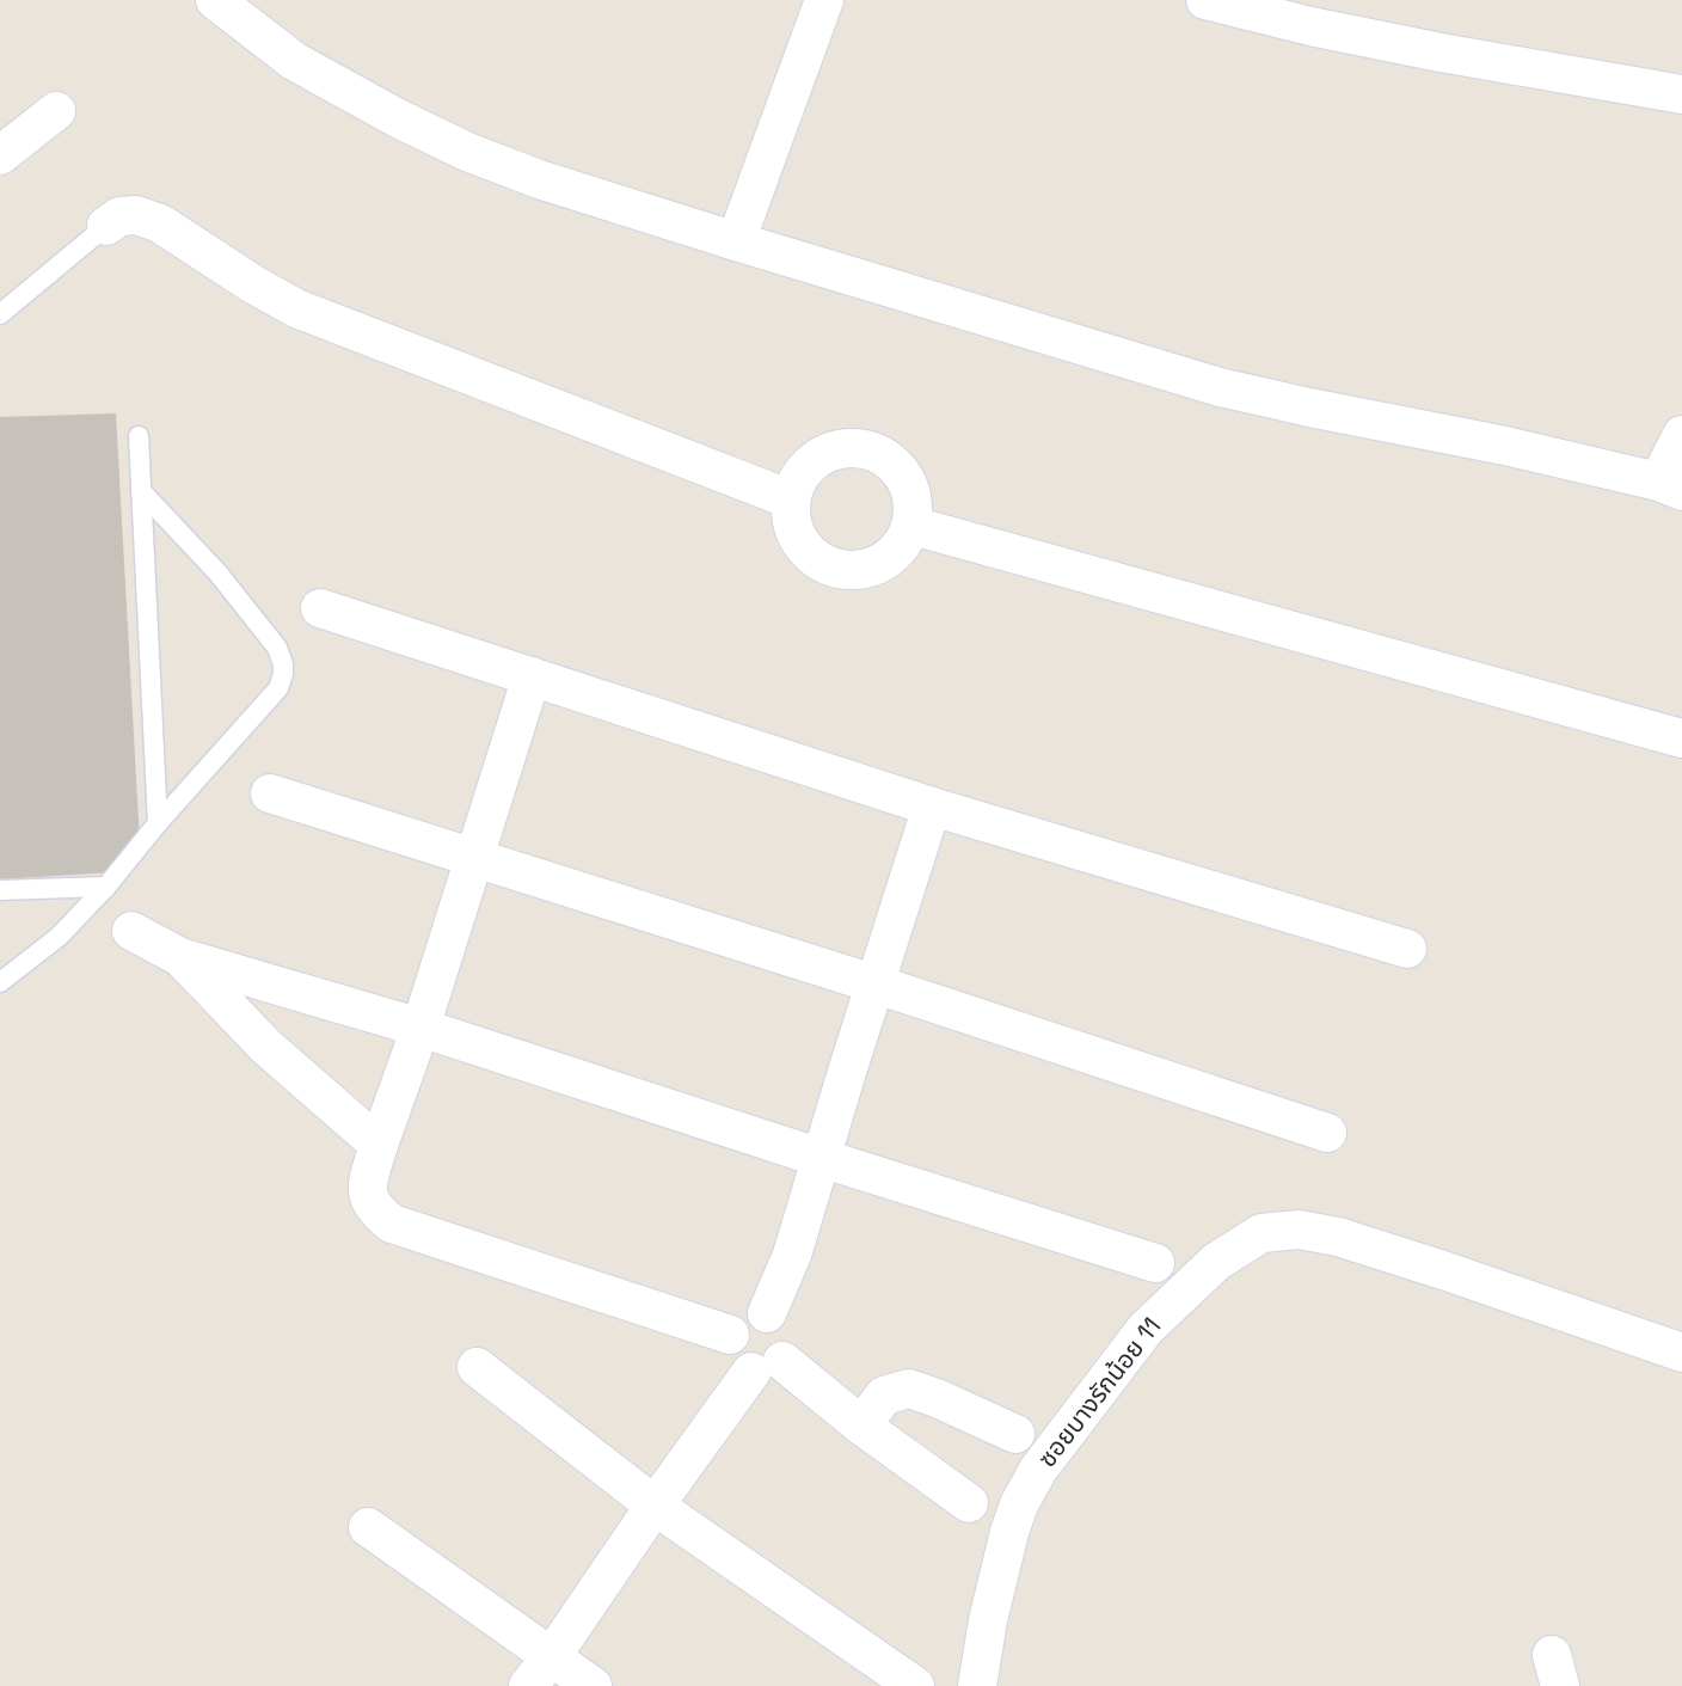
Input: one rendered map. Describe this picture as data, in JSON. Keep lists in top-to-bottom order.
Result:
{
  "streets": {
    "street": ["ซอยบางรักน้อย 11"]
  }
}
